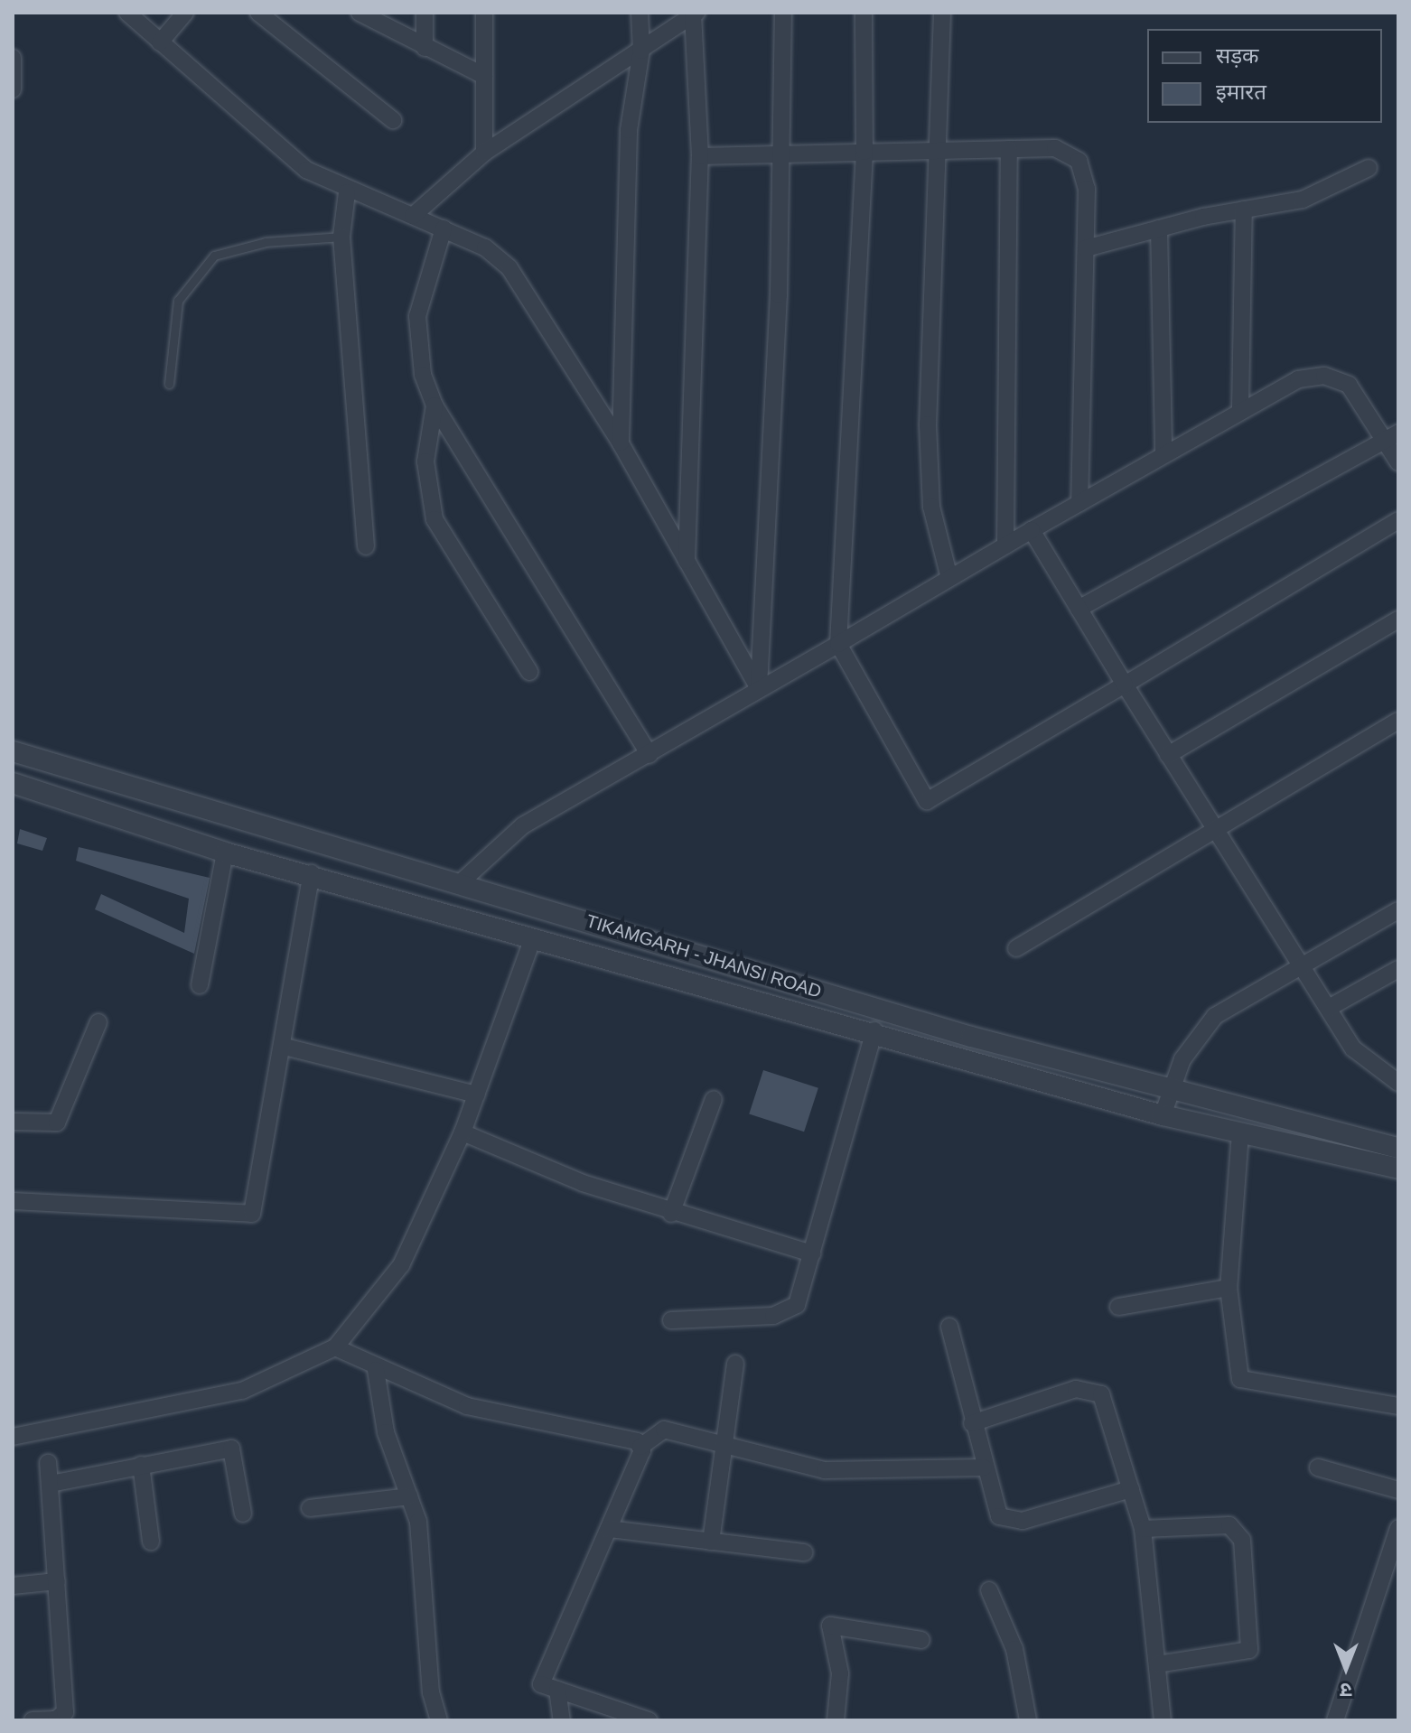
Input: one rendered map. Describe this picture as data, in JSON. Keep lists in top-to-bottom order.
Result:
{
  "streets": {
    "street": ["TIKAMGARH - JHANSI ROAD"]
  },
  "legend": ["सड़क", "इमारत"],
  "north": "bottom"
}
